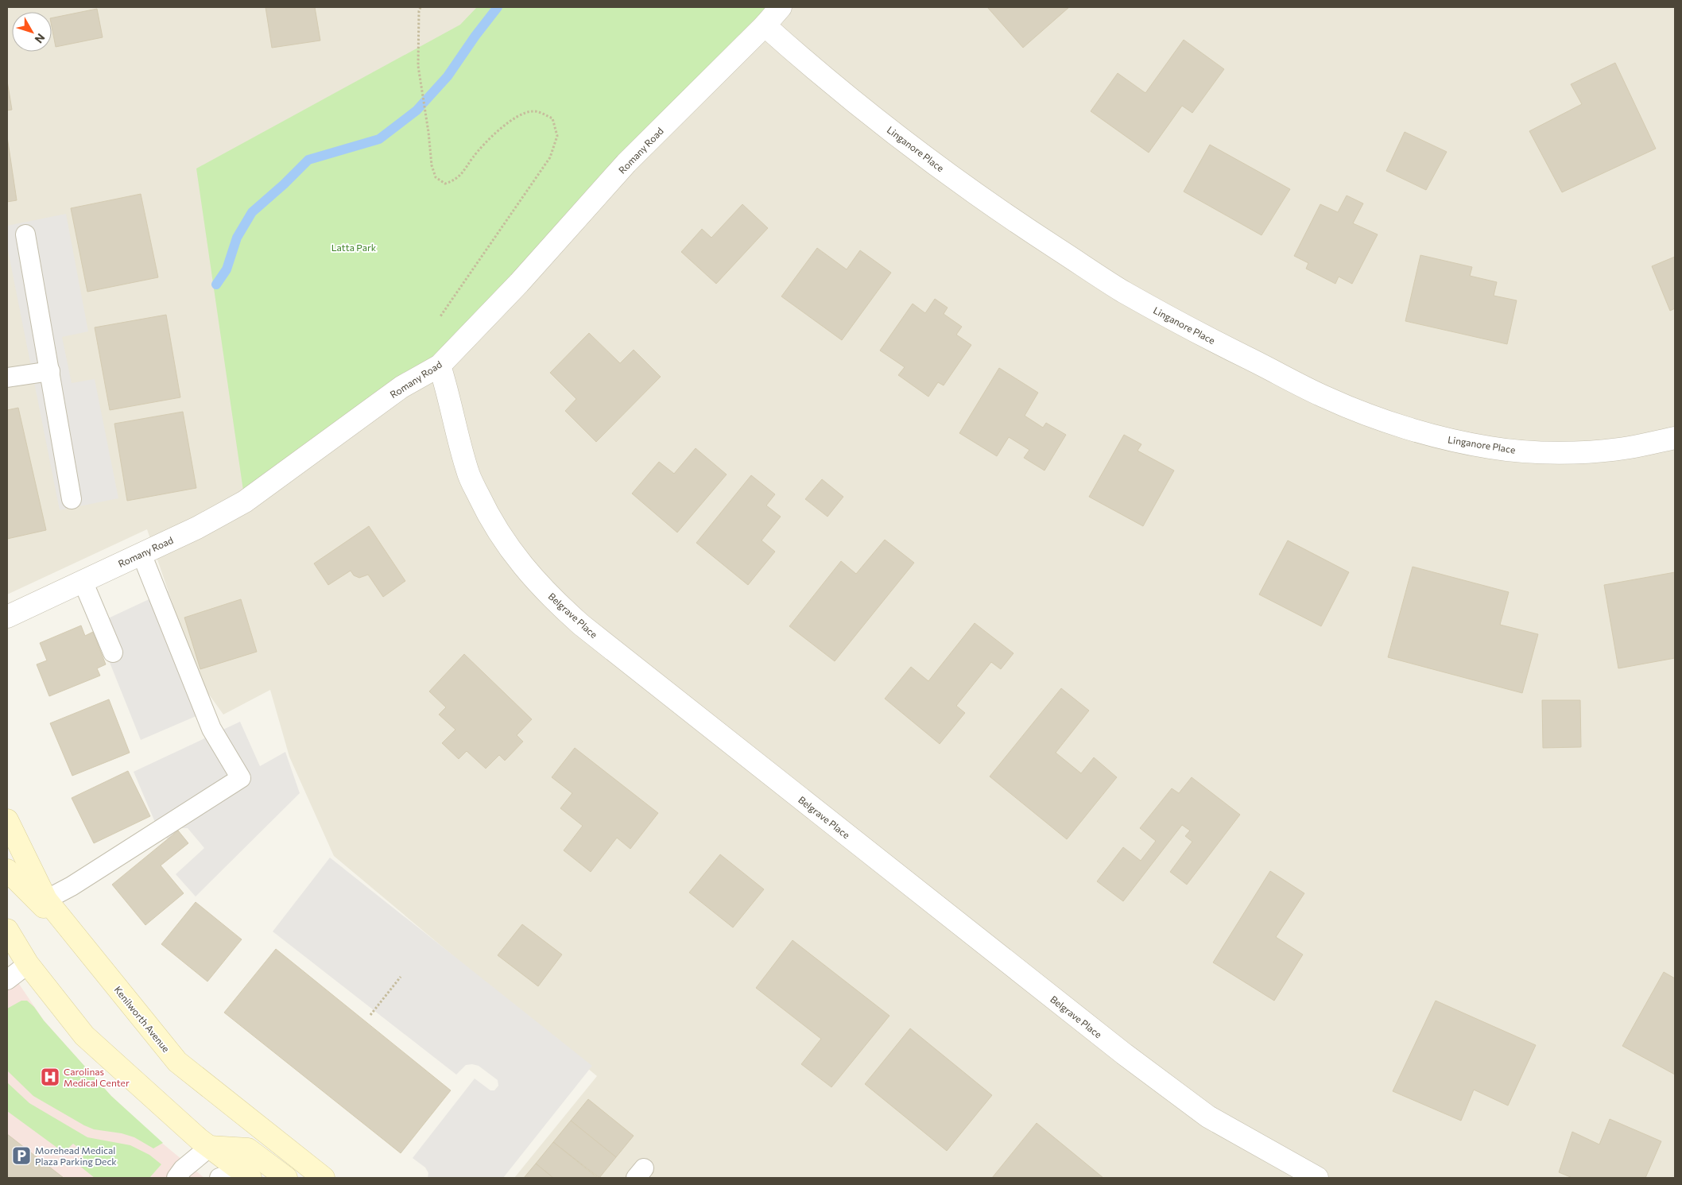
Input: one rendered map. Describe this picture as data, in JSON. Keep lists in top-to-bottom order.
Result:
{
  "streets": {
    "main road": ["Kenilworth Avenue"],
    "street": ["Linganore Place", "Romany Road", "Belgrave Place"]
  },
  "crossings": [
    ["Linganore Place", "Romany Road"],
    ["Romany Road", "Belgrave Place"]
  ],
  "parks": ["Latta Park"],
  "places": {
    "hospital": ["Carolinas Medical Center"],
    "parking": ["Morehead Medical Plaza Parking Deck"]
  },
  "north": "bottom right"
}
